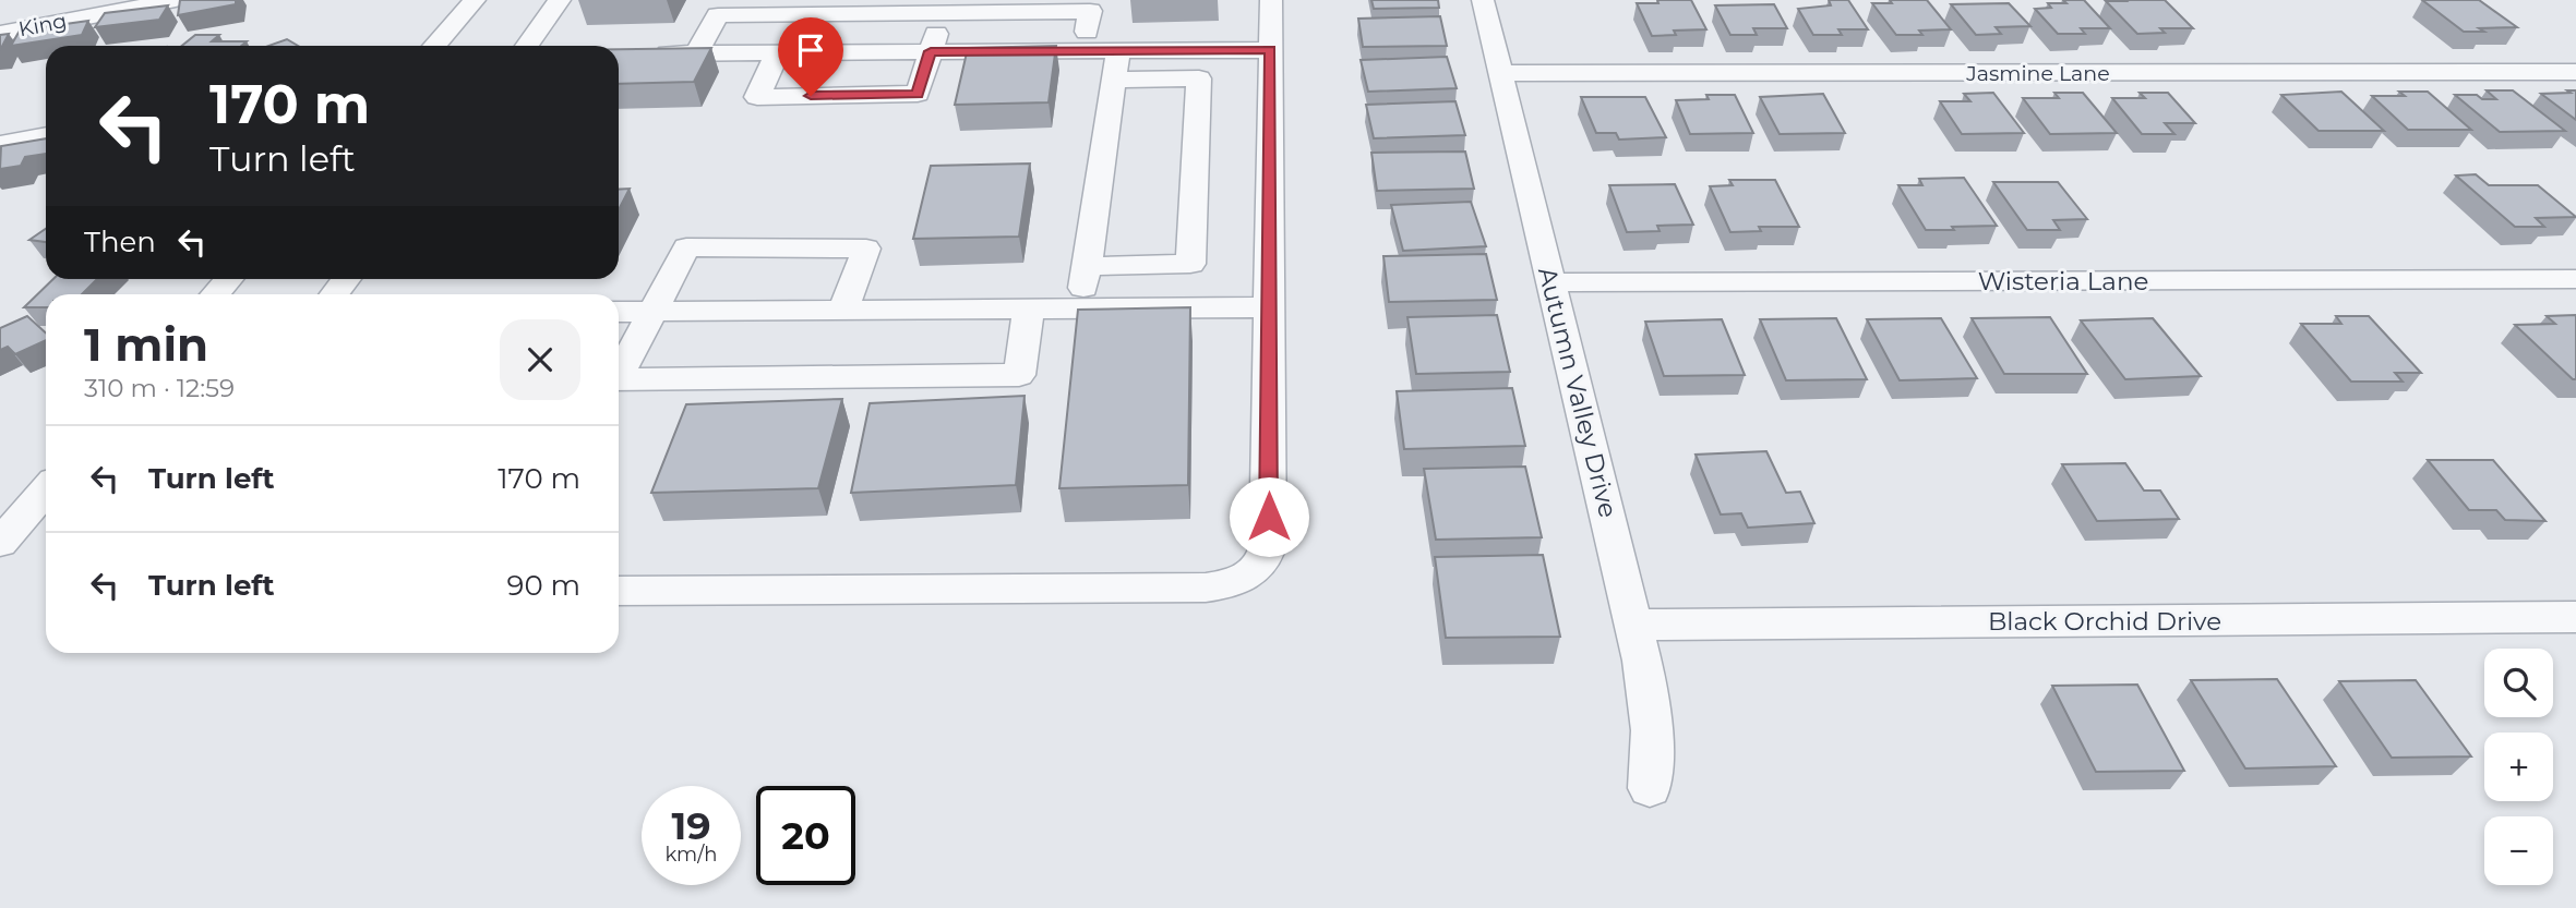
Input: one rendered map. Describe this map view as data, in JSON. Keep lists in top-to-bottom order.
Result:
{
  "streets": {
    "street": [
      "King",
      "Jasmine Lane",
      "Wisteria Lane",
      "Autumn Valley Drive",
      "Black Orchid Drive"
    ]
  },
  "crossings": [
    ["Jasmine Lane", "Autumn Valley Drive"],
    ["Wisteria Lane", "Autumn Valley Drive"],
    ["Autumn Valley Drive", "Black Orchid Drive"]
  ],
  "page": {
    "turn": ["170 m", "Turn left"],
    "then": "Then",
    "heading": ["1 min", "310 m · 12:59"],
    "list": [
      {
        "name": "Turn left",
        "value": "170 m"
      },
      {
        "name": "Turn left",
        "value": "90 m"
      }
    ],
    "map_buttons": ["+", "−"],
    "speed": "19 km/h",
    "limit": "20"
  }
}
